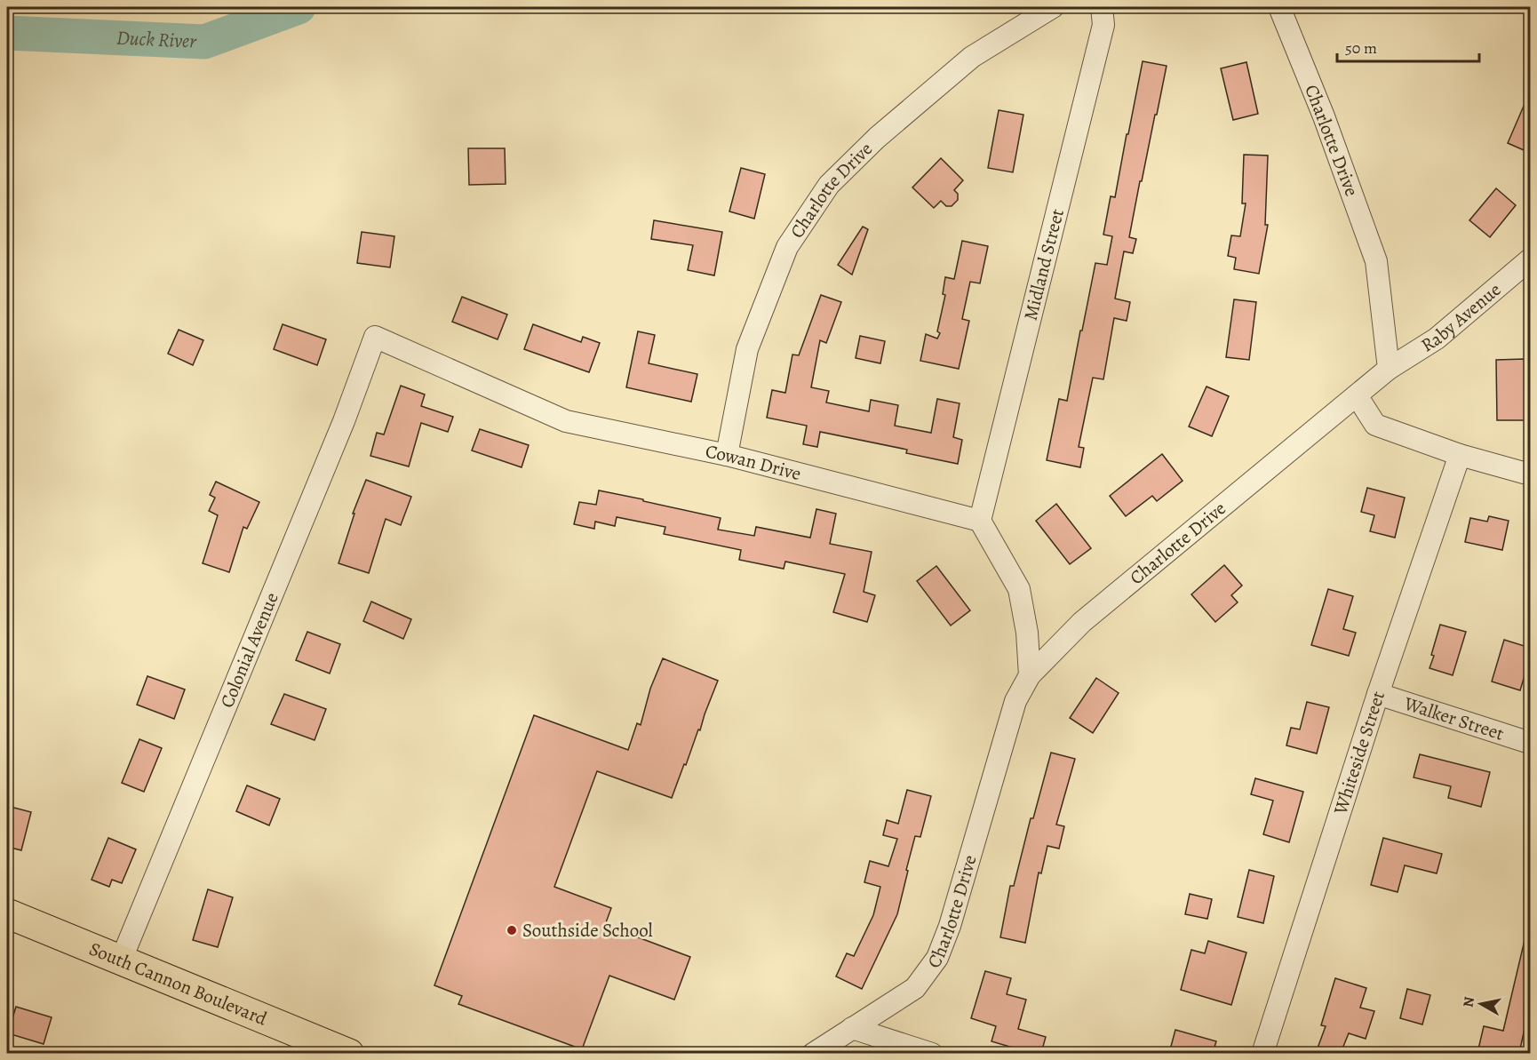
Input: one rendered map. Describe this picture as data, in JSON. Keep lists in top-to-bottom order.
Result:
{
  "streets": {
    "highway": ["South Cannon Boulevard"],
    "street": [
      "Charlotte Drive",
      "Midland Street",
      "Raby Avenue",
      "Cowan Drive",
      "Colonial Avenue",
      "Walker Street",
      "Whiteside Street"
    ]
  },
  "crossings": [
    ["Charlotte Drive", "Raby Avenue"],
    ["Charlotte Drive", "Cowan Drive"],
    ["Midland Street", "Cowan Drive"],
    ["Cowan Drive", "Colonial Avenue"],
    ["Colonial Avenue", "South Cannon Boulevard"],
    ["Walker Street", "Whiteside Street"]
  ],
  "water": ["Duck River"],
  "places": ["Southside School"],
  "scale_bar": "50 m",
  "north": "left"
}
